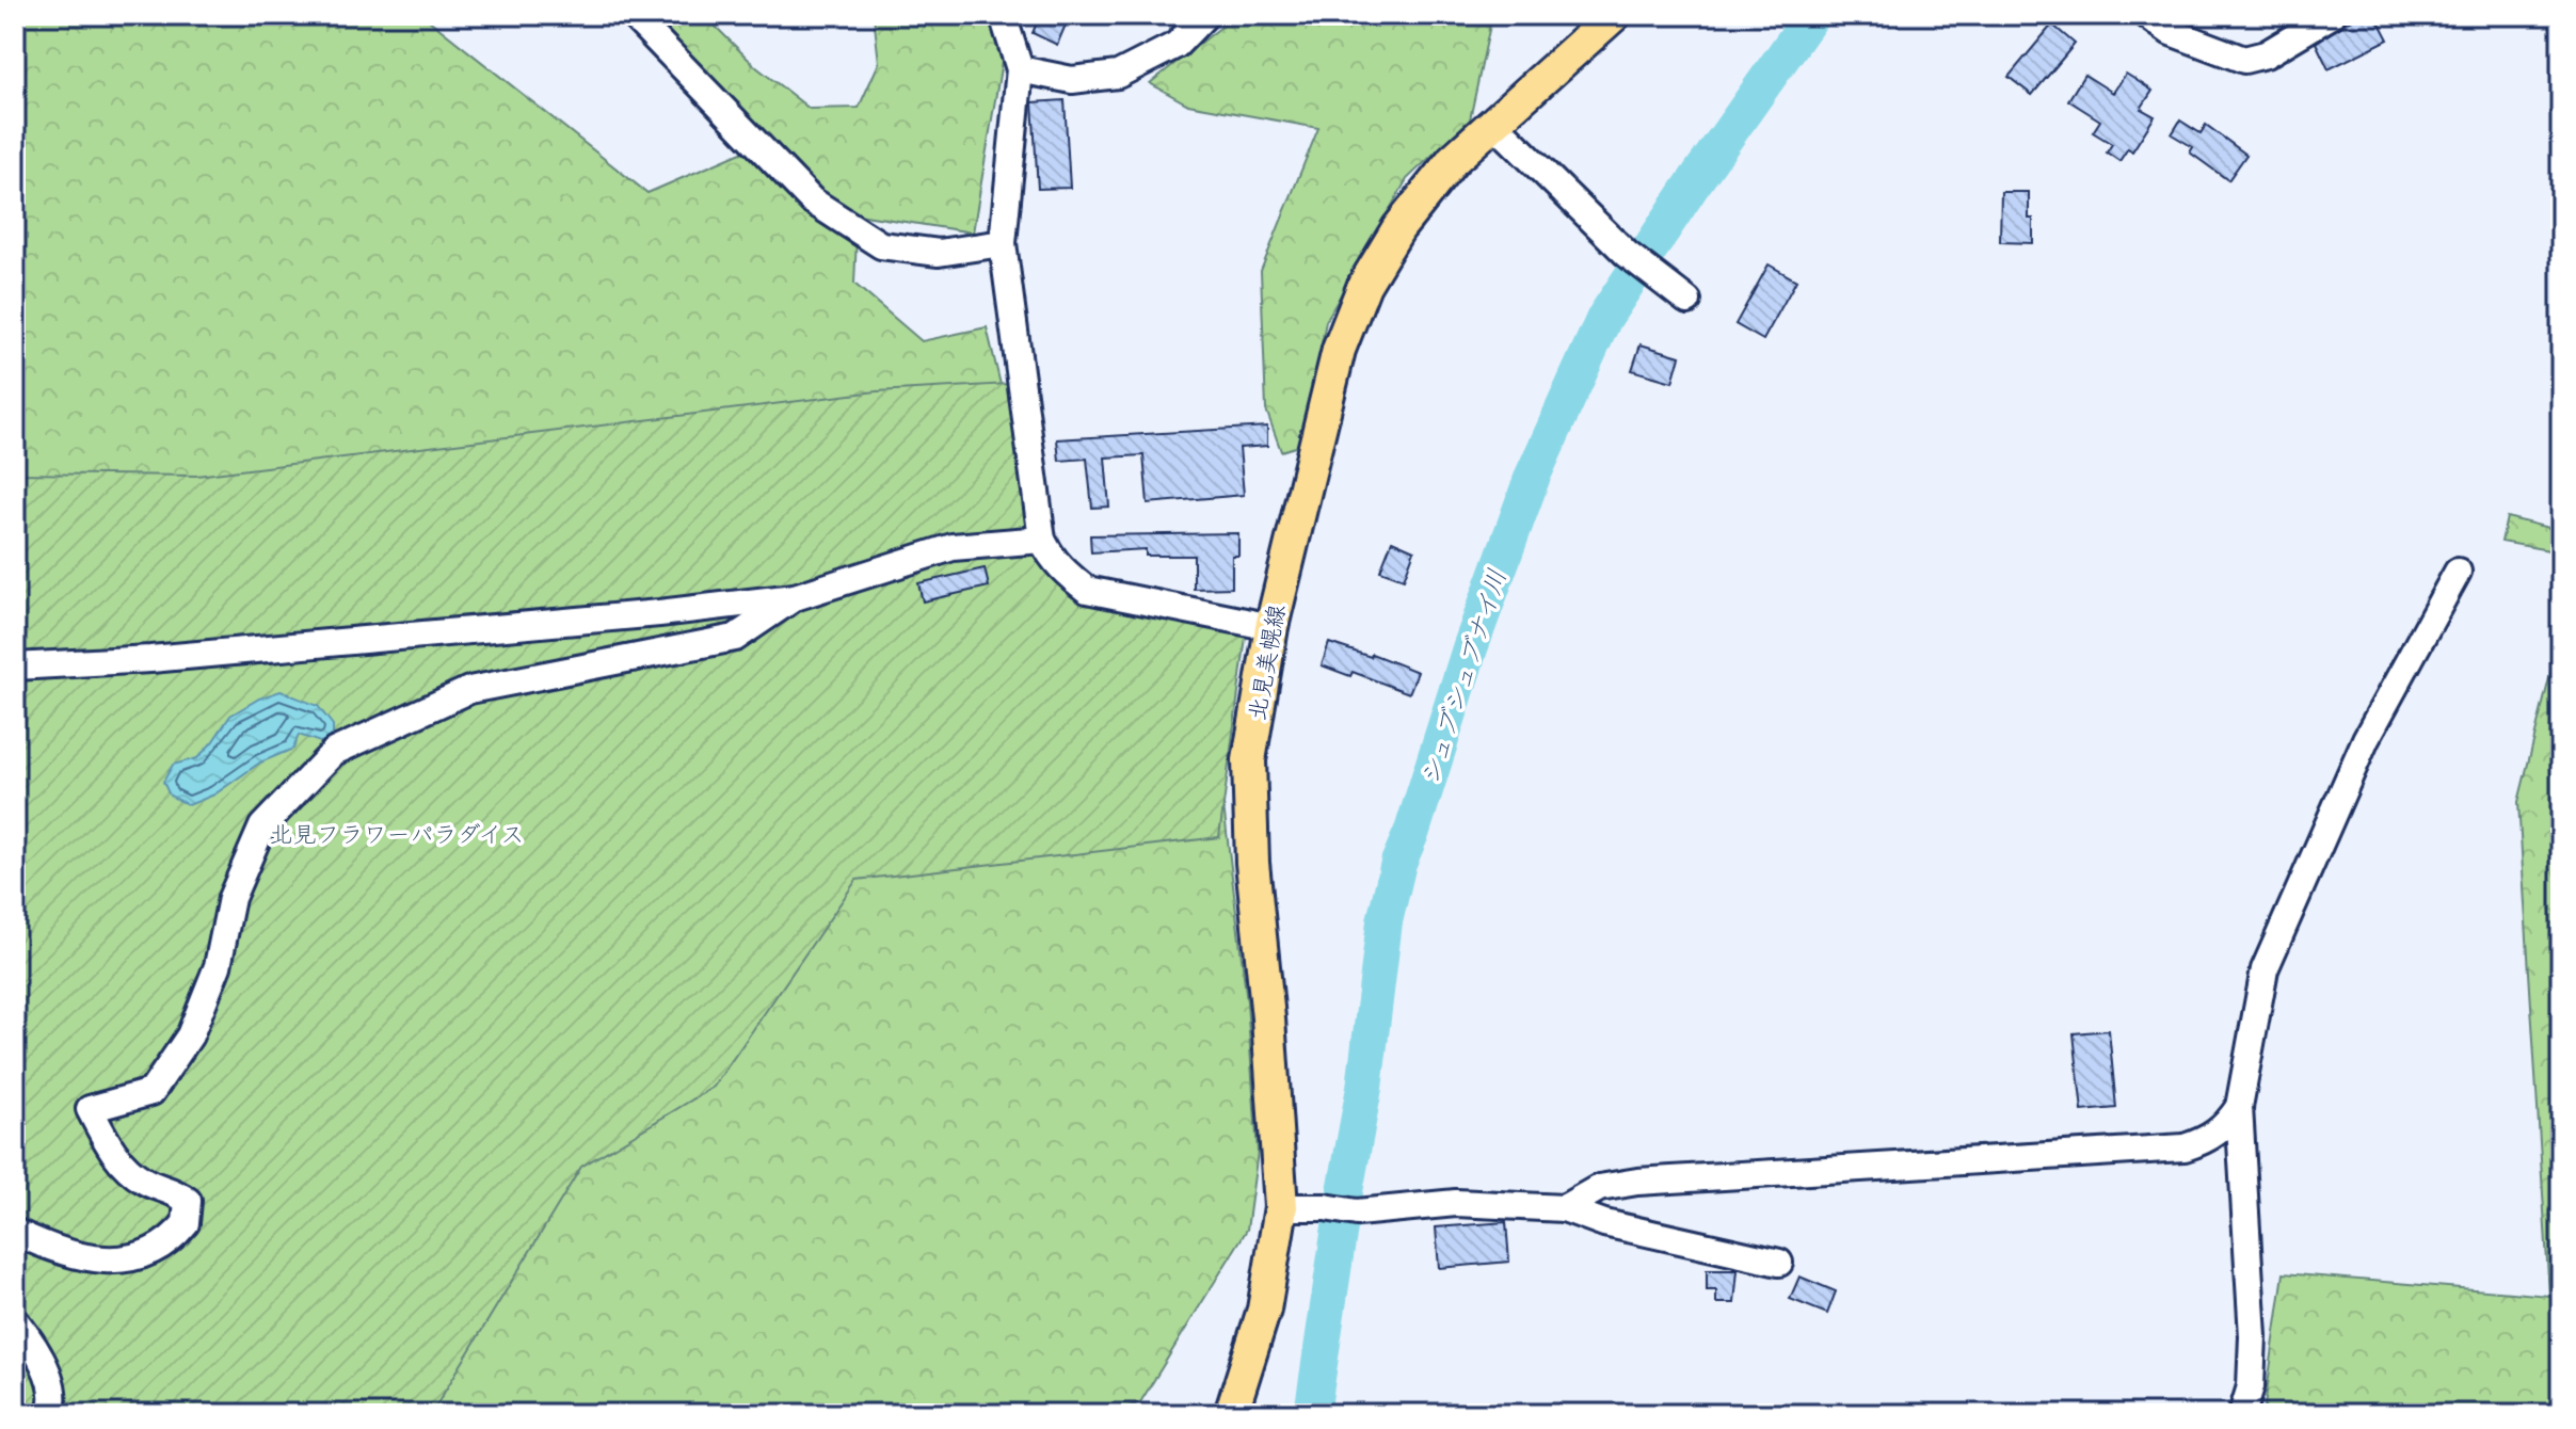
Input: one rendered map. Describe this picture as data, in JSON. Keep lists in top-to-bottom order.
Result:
{
  "streets": {
    "main road": ["北見美幌線"]
  },
  "water": ["シュブシュブナイ川"],
  "parks": ["北見フラワーパラダイス"]
}
